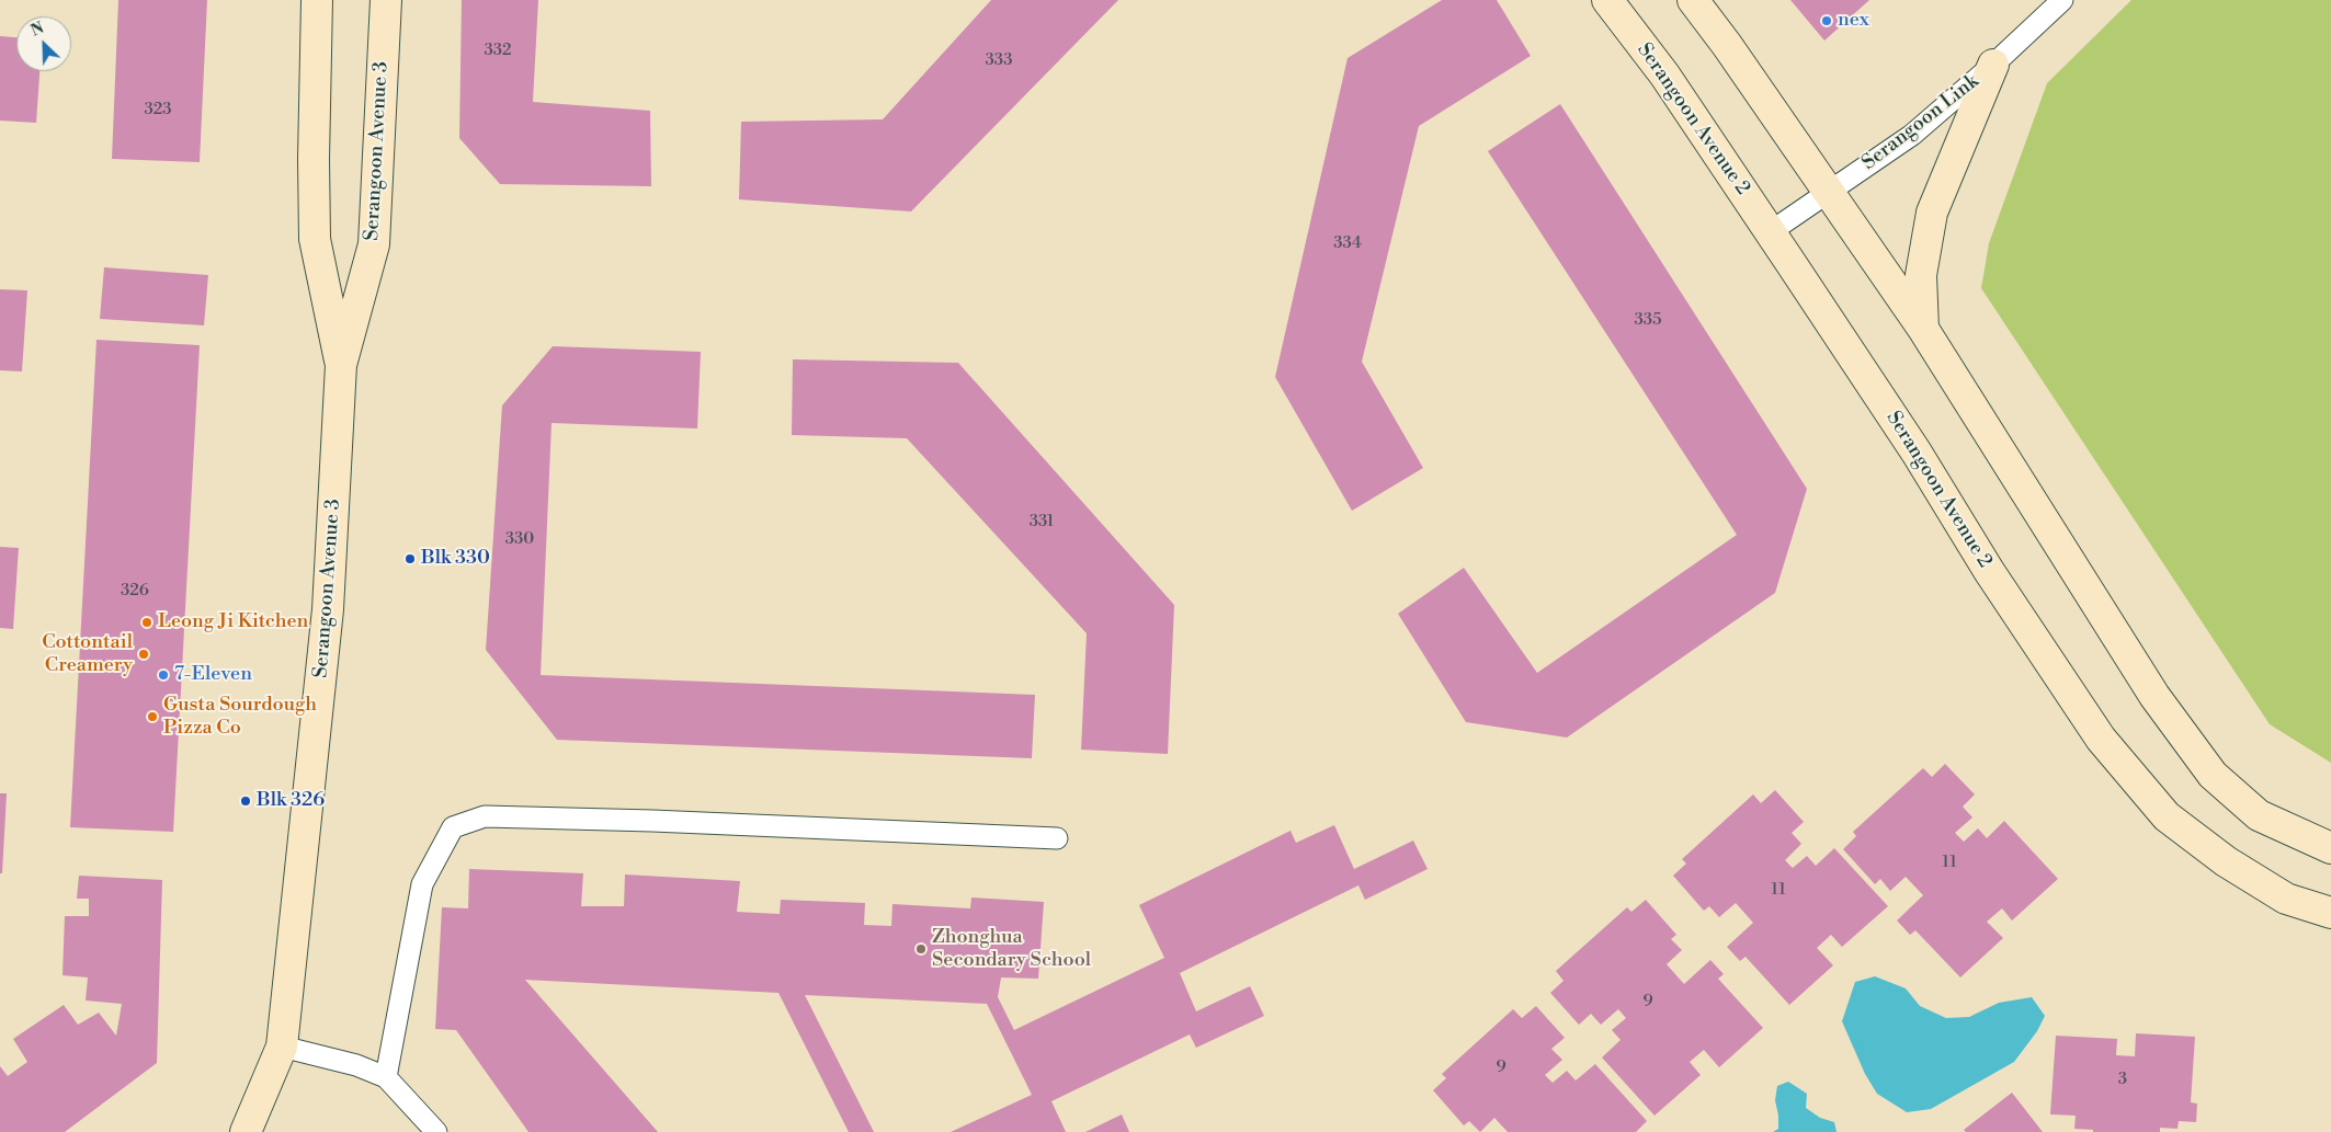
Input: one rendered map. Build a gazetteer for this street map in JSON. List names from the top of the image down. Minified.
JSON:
{"streets":{"main road":["Serangoon Avenue 2","Serangoon Avenue 3"],"lane":["Serangoon Link"]},"crossings":[["Serangoon Avenue 2","Serangoon Link"]],"places":["nex","Blk 330","Leong Ji Kitchen","Cottontail Creamery","7-Eleven","Gusta Sourdough Pizza Co","Blk 326","Zhonghua Secondary School"],"house_numbers":["332","333","323","334","335","331","330","326","11","11","9","9","3"],"north":"top left"}
